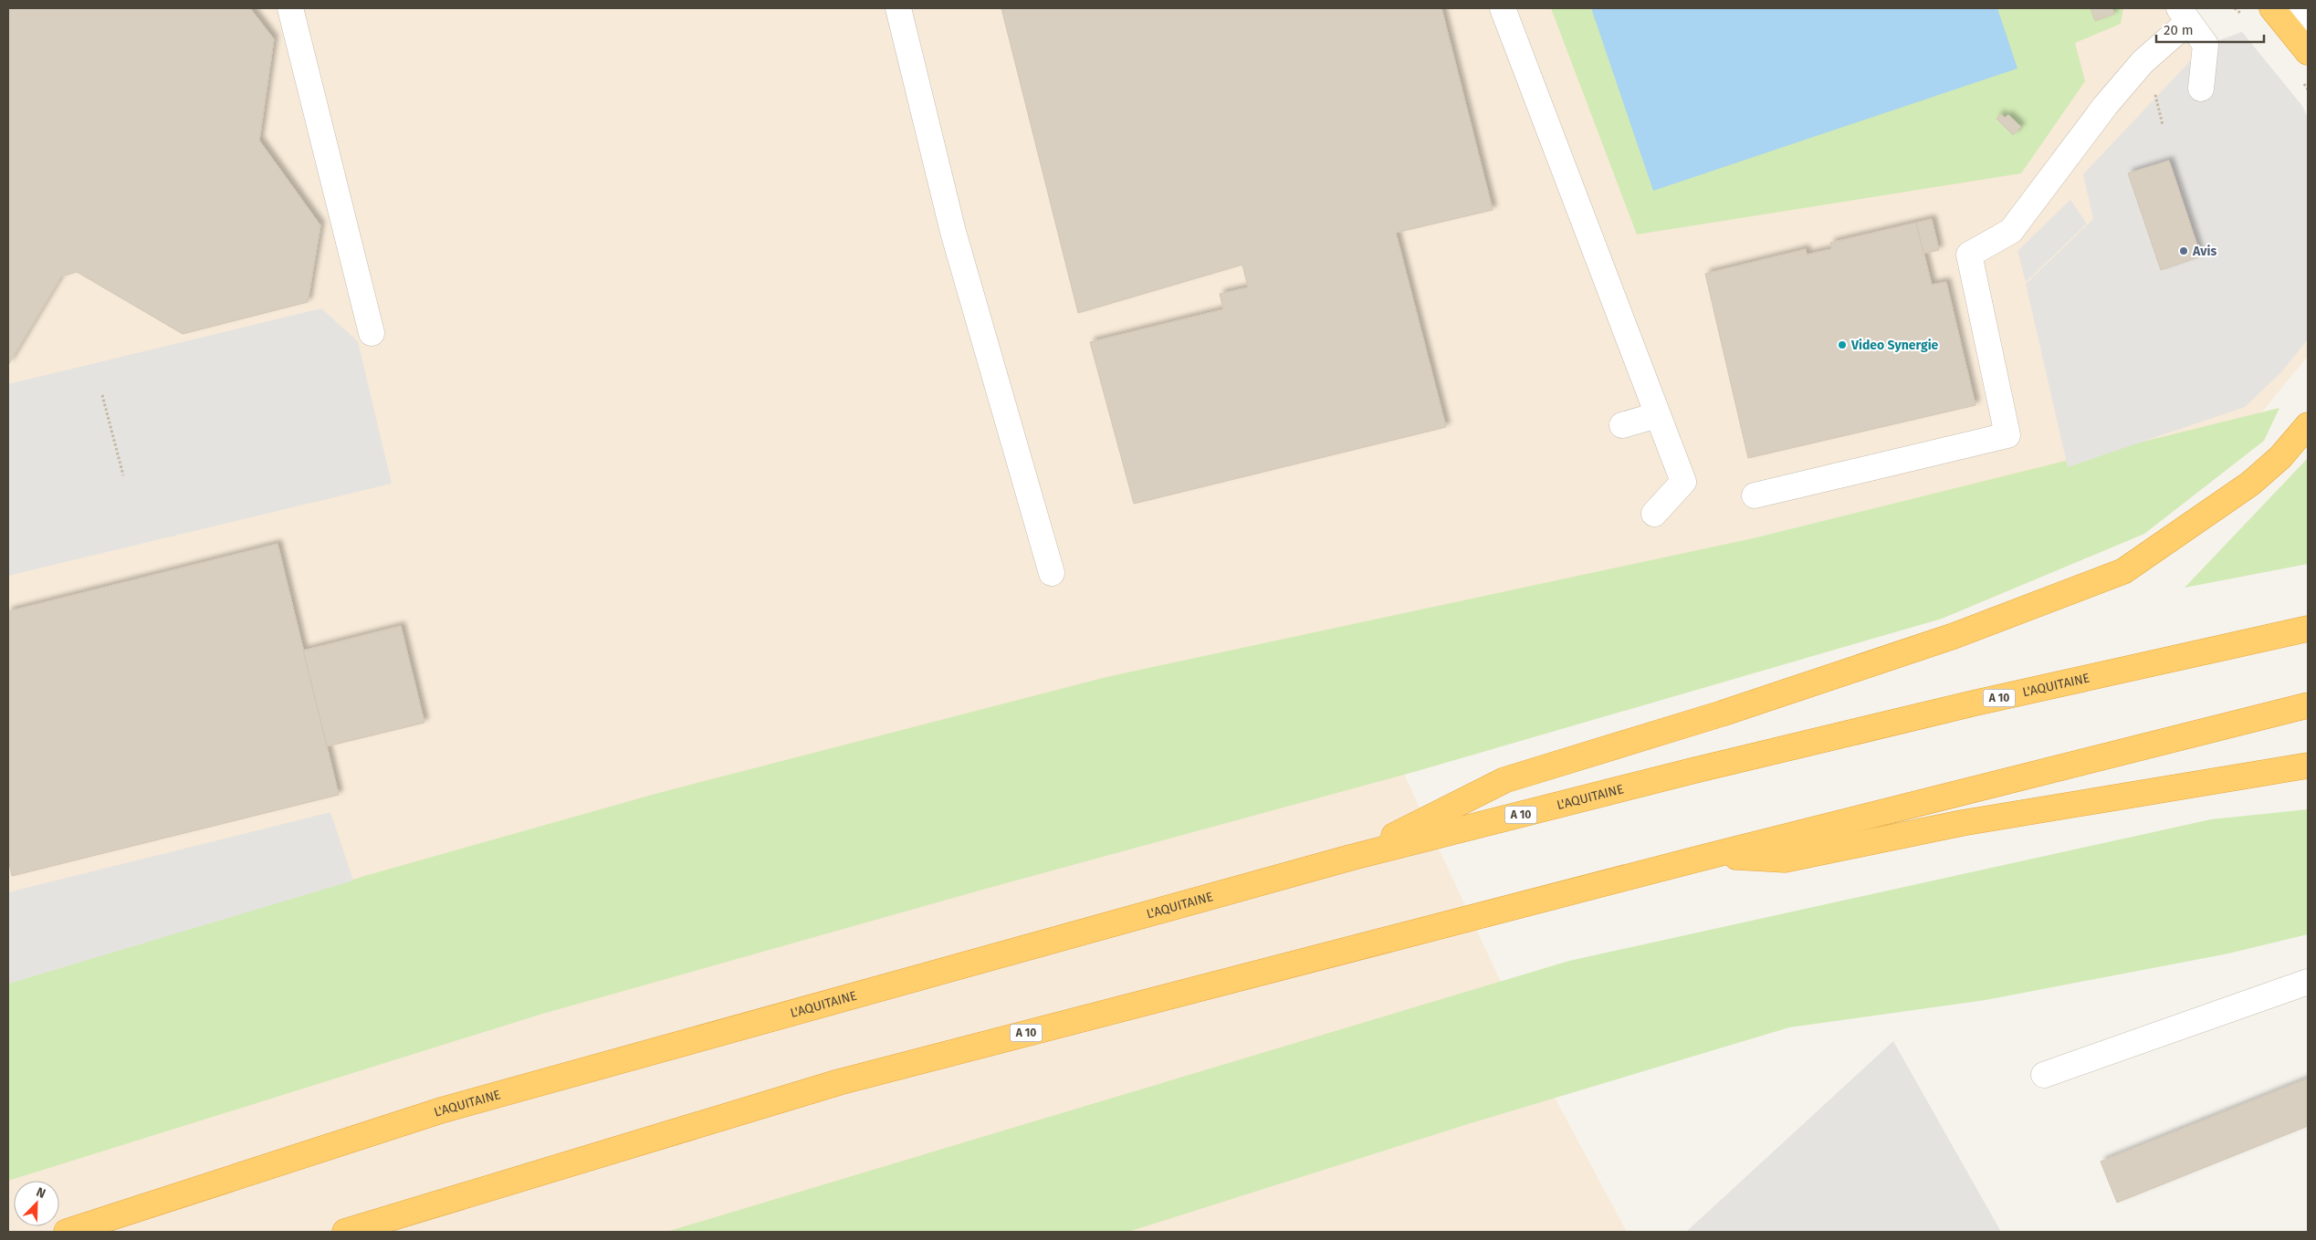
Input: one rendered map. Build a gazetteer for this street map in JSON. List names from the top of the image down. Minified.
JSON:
{"streets":{"highway":["L'AQUITAINE","A 10"]},"places":["Avis","Video Synergie"],"scale_bar":"20 m","north":"top right"}
